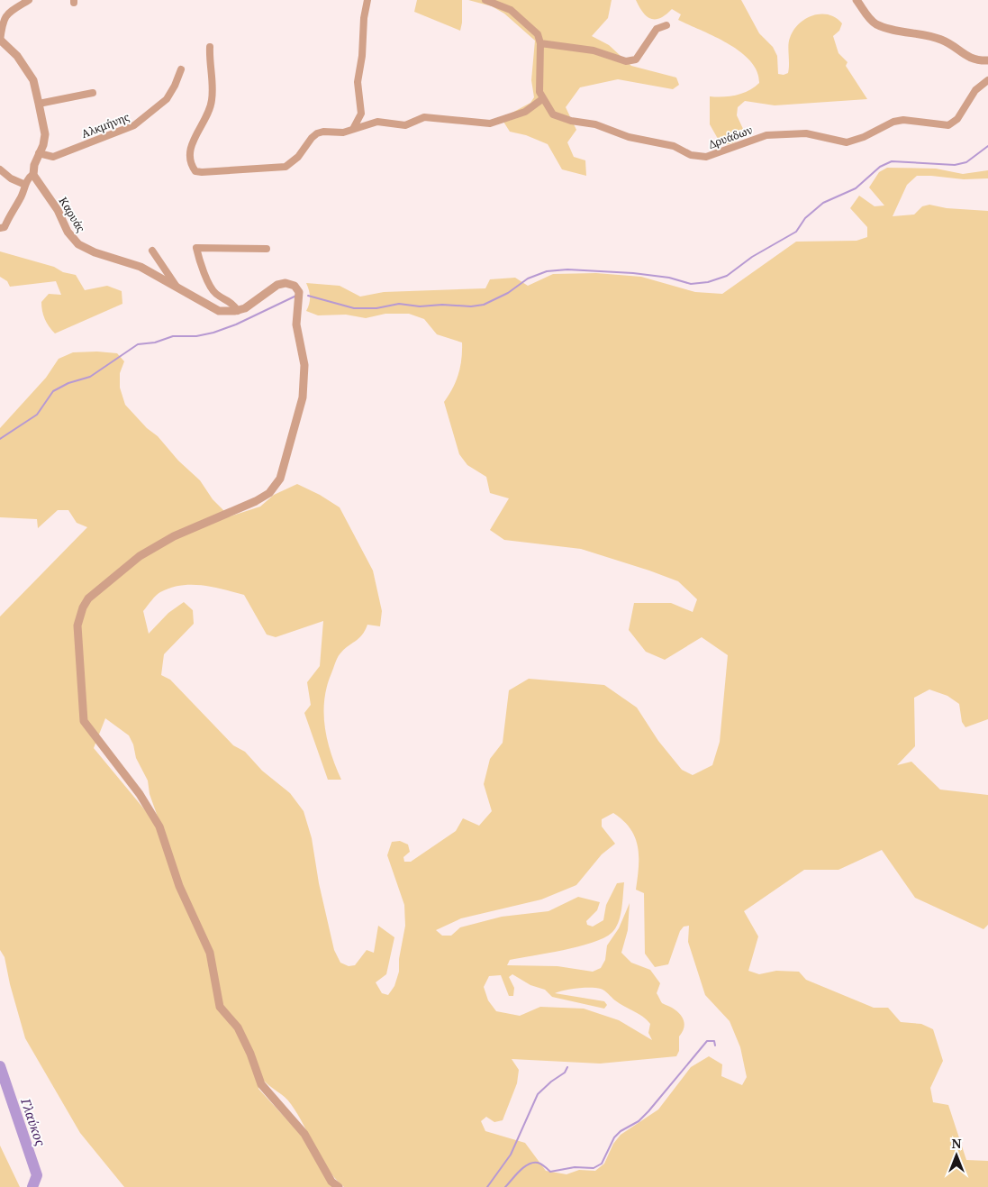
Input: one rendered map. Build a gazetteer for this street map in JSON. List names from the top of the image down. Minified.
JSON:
{"streets":{"street":["Αλκμήνης","Δρυάδων","Καρυάς"]},"water":["Γλαύκος"],"north":"top"}
